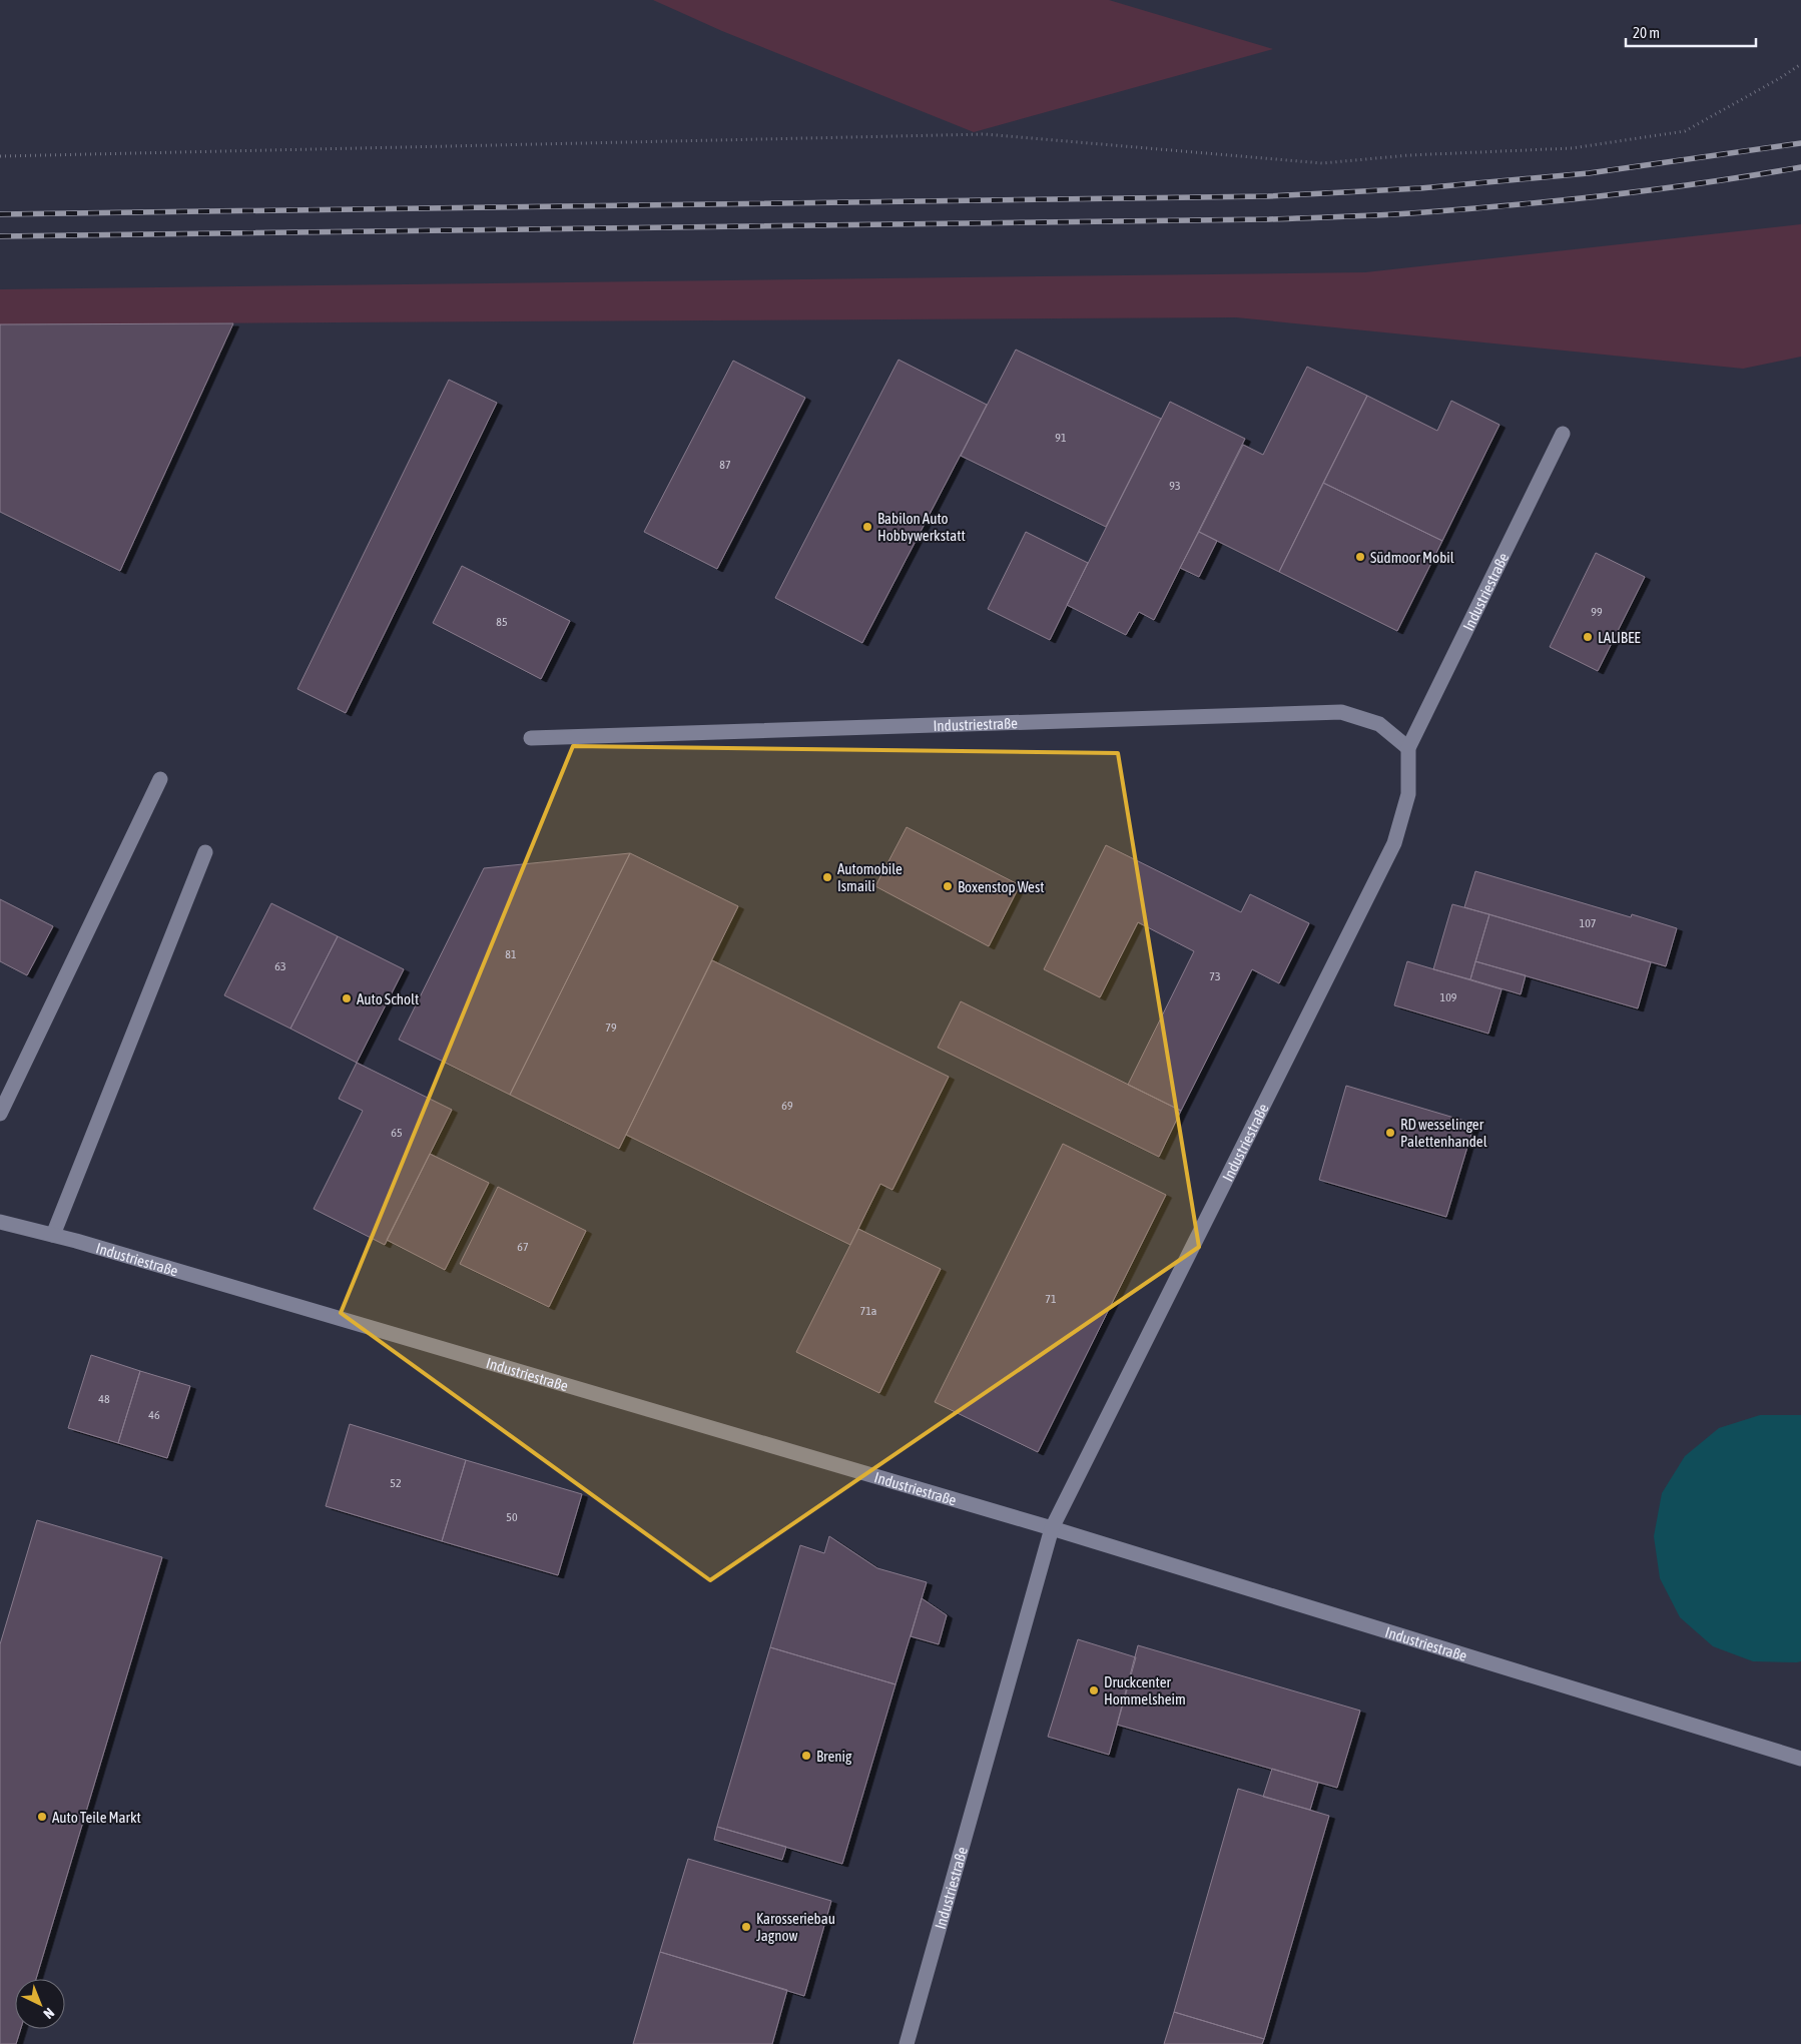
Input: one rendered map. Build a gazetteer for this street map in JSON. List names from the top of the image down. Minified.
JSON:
{"streets":{"street":["Industriestraße"]},"places":["Babilon Auto Hobbywerkstatt","Südmoor Mobil","LALIBEE","Automobile Ismaili","Boxenstop West","Auto Scholt","RD wesselinger Palettenhandel","Druckcenter Hommelsheim","Brenig","Auto Teile Markt","Karosseriebau Jagnow"],"house_numbers":["91","87","93","99","85","107","81","63","73","109","79","69","65","67","71","71a","48","46","52","50"],"scale_bar":"20 m","north":"bottom right"}
